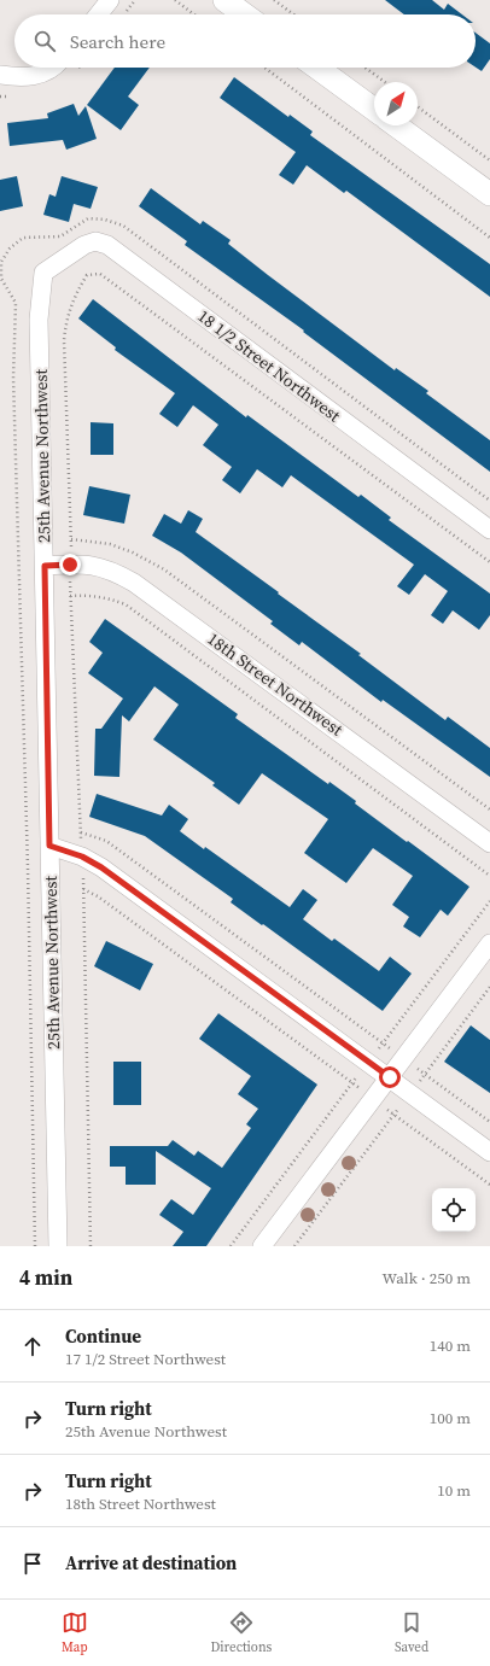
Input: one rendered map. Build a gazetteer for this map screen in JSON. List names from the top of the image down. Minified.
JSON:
{"streets":{"street":["18 1/2 Street Northwest","25th Avenue Northwest","18th Street Northwest"]},"crossings":[["18 1/2 Street Northwest","25th Avenue Northwest"],["25th Avenue Northwest","18th Street Northwest"]],"north":"top right","page":{"search":"Search here","heading":["4 min","Walk · 250 m"],"list":[["Continue","17 1/2 Street Northwest","140 m"],["Turn right","25th Avenue Northwest","100 m"],["Turn right","18th Street Northwest","10 m"],"Arrive at destination"],"nav":["Map","Directions","Saved"]}}
